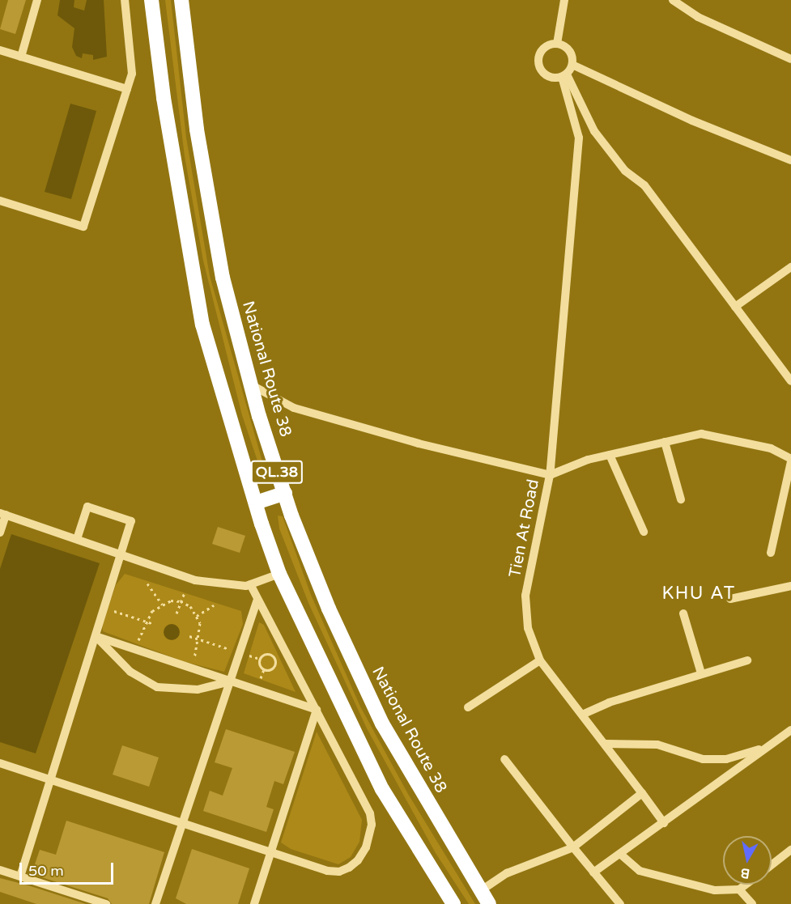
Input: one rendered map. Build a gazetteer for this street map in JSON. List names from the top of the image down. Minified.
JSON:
{"streets":{"highway":["National Route 38","QL.38"],"street":["Tien At Road"]},"districts":["KHU AT"],"scale_bar":"50 m","north":"bottom"}
